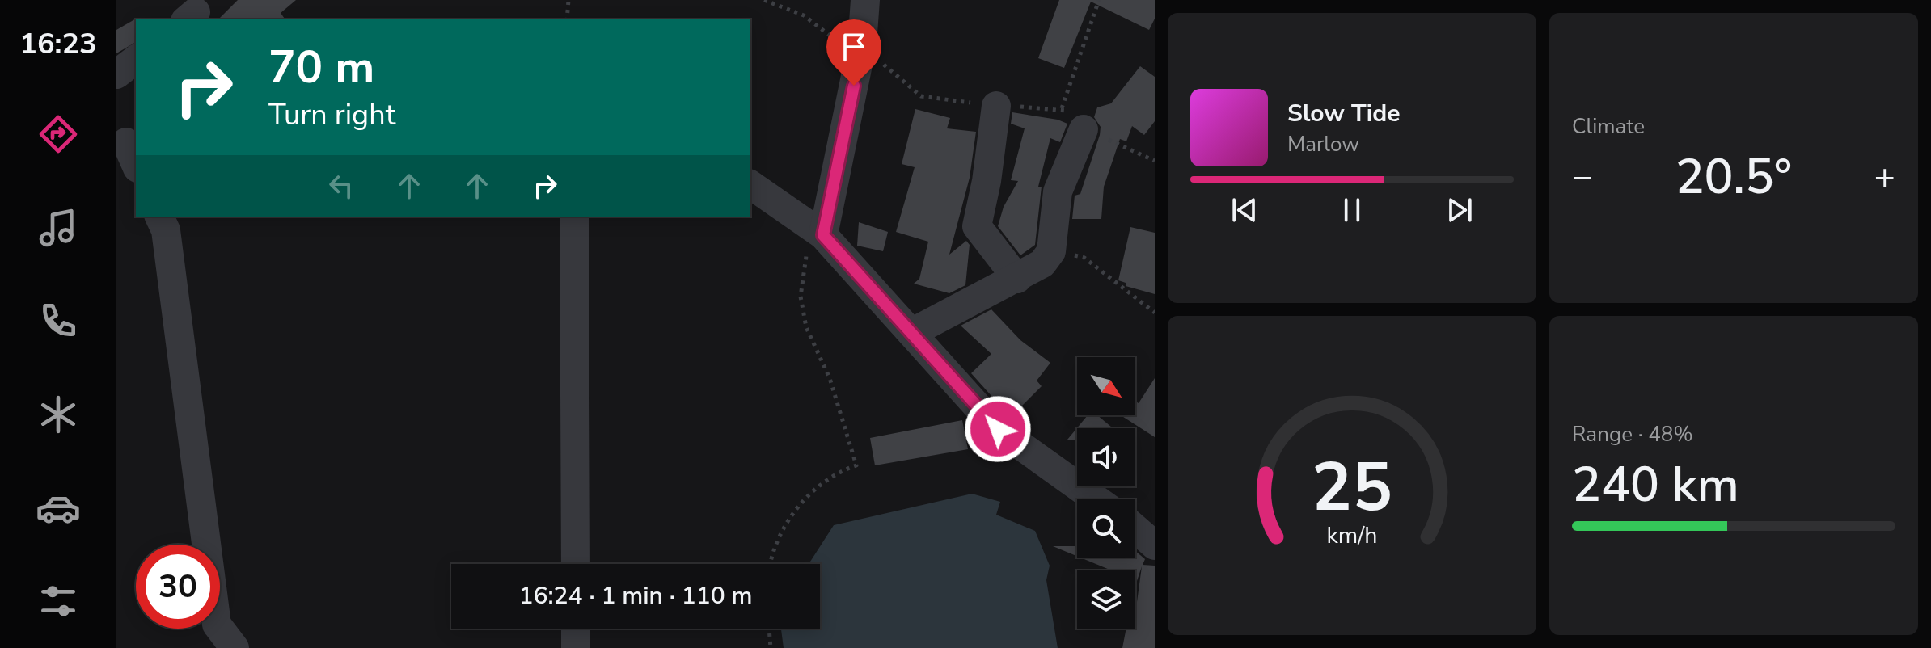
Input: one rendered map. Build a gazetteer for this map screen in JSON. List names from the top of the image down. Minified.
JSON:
{"north":"bottom right","page":{"tabs":"16:23","tile":["Climate",["Range · 48%","240 km"]],"turn":["70 m","Turn right"],"song":["Slow Tide","Marlow"],"heat":["−","20.5°","+"],"limit":"30","trip":"16:24 · 1 min · 110 m","gauge":["25","km/h"]}}
